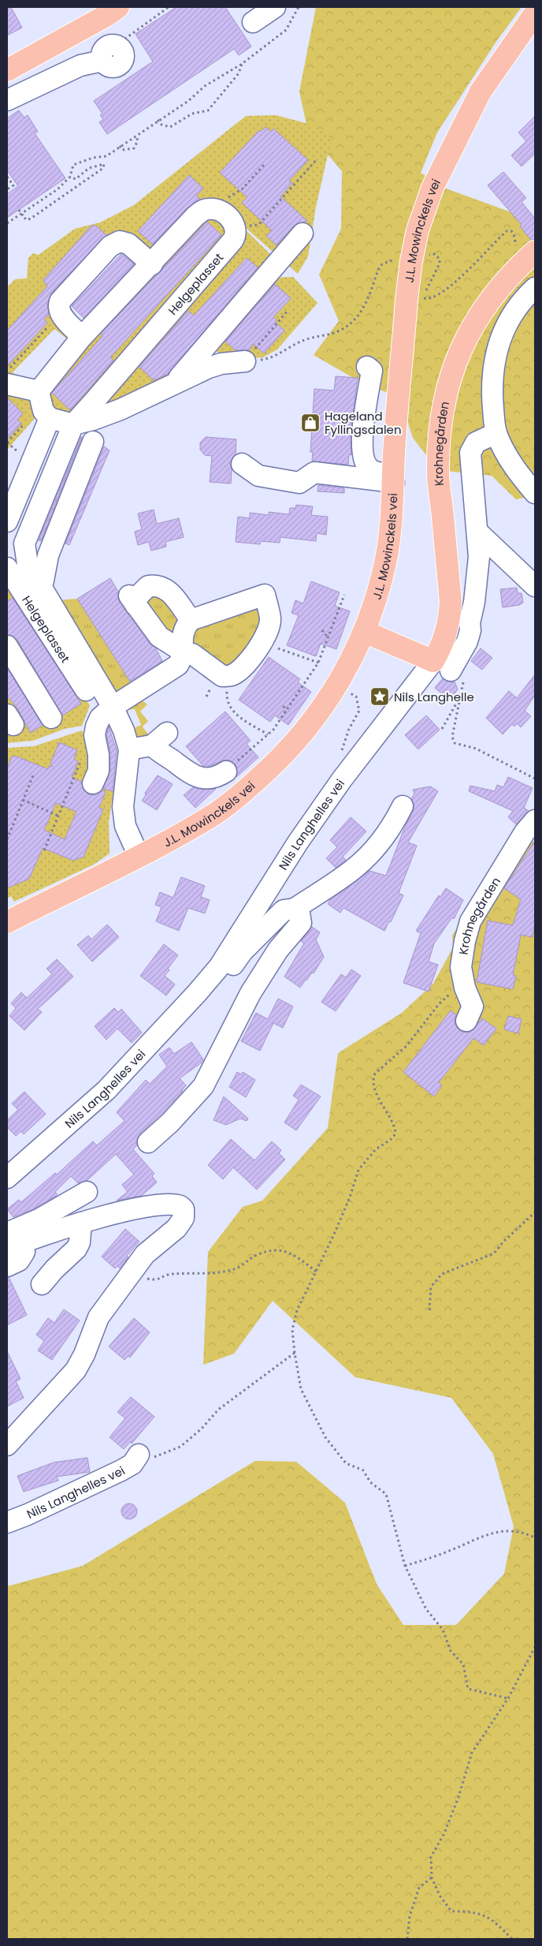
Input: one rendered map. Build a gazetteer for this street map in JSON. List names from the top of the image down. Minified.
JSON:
{"streets":{"main road":["J.L. Mowinckels vei","Krohnegården"],"street":["Helgeplasset","Nils Langhelles vei"]},"crossings":[["J.L. Mowinckels vei","Helgeplasset"],["Krohnegården","Nils Langhelles vei"]],"places":{"shop":["Hageland Fyllingsdalen"],"place":["Nils Langhelle"]}}
